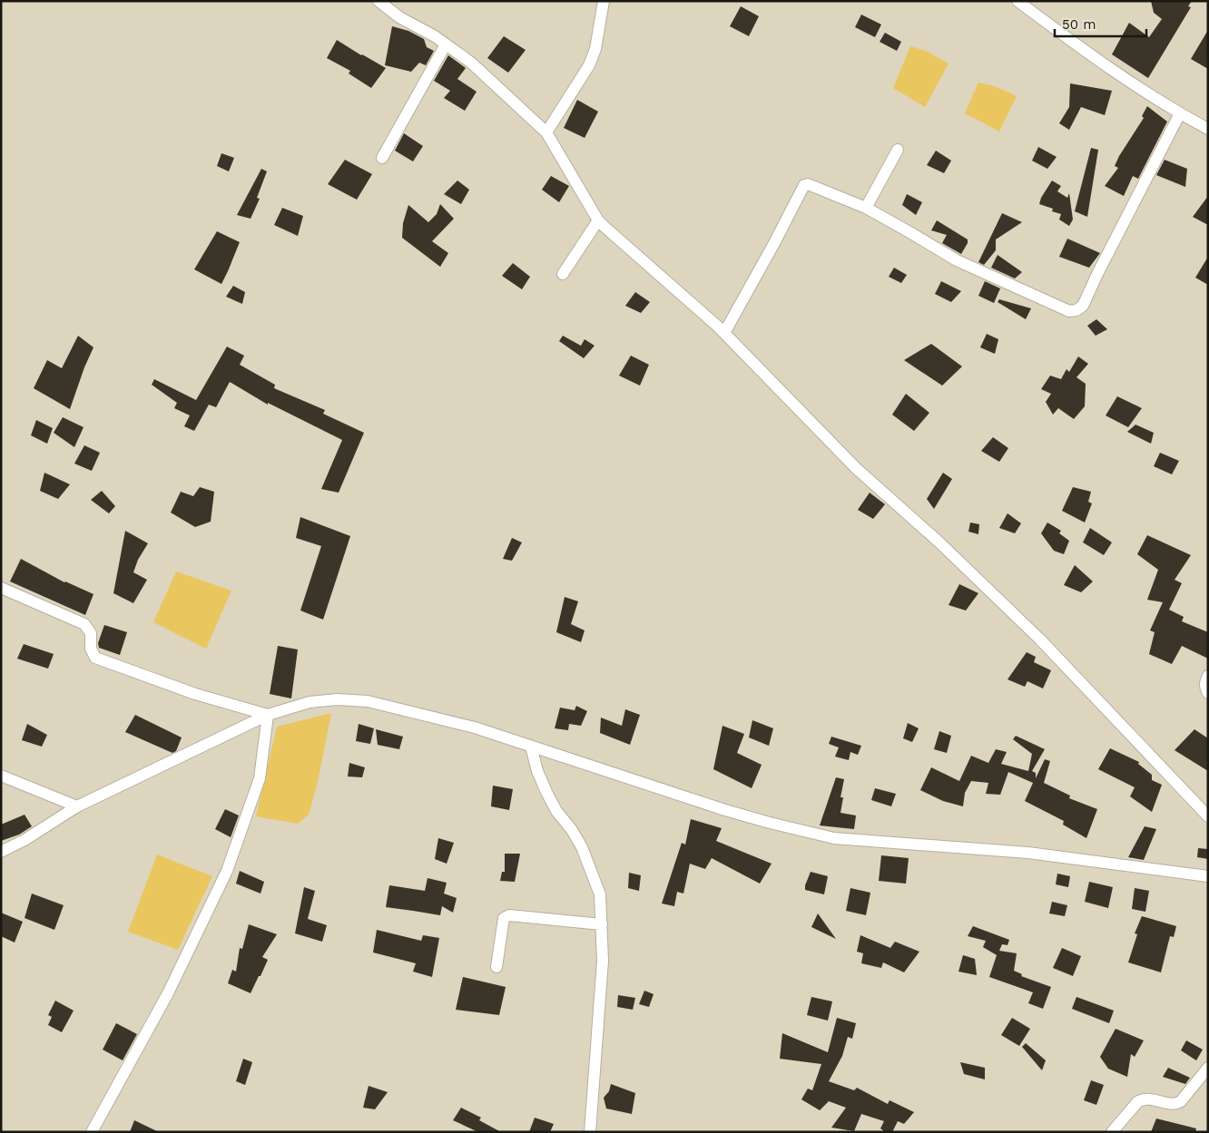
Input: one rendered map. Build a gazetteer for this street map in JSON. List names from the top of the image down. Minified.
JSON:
{"scale_bar":"50 m"}
